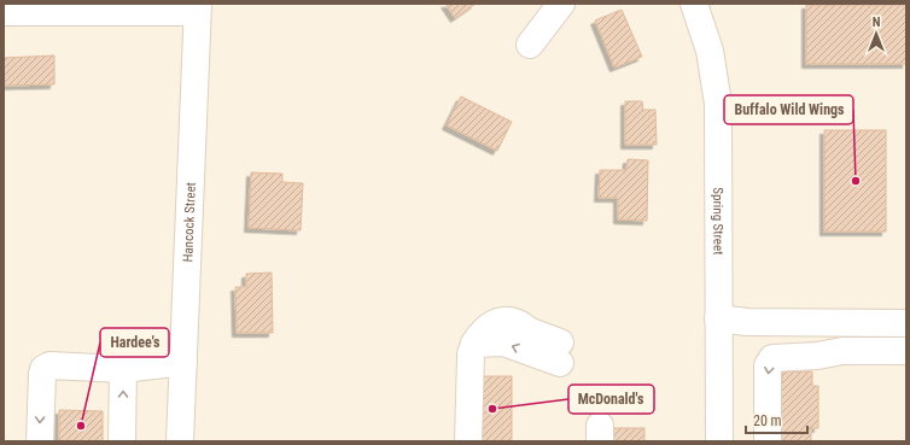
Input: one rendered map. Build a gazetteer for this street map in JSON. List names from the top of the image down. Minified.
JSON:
{"streets":{"street":["Spring Street","Hancock Street"]},"places":["Buffalo Wild Wings","McDonald's","Hardee's"],"scale_bar":"20 m","north":"top"}
